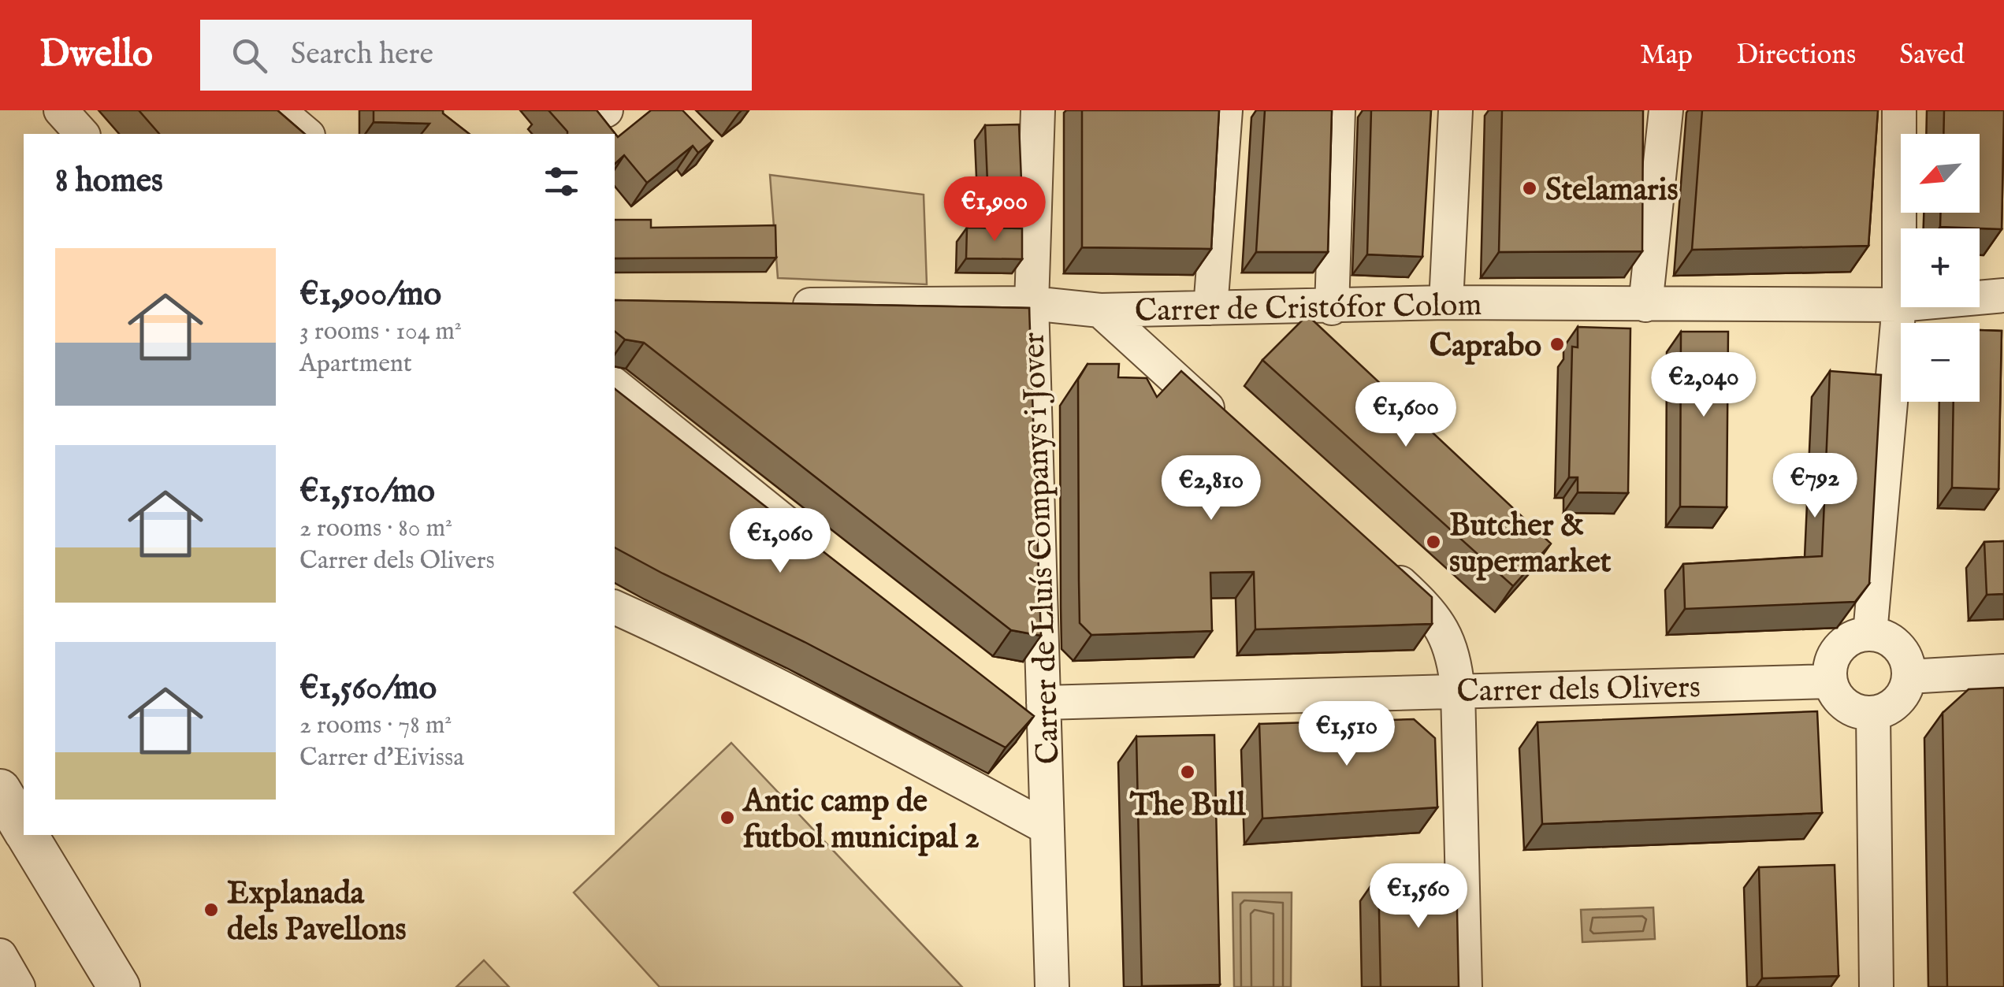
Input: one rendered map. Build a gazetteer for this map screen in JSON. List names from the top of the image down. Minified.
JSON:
{"streets":{"street":["Carrer de Cristófor Colom","Carrer de Lluís Companys i Jover","Carrer dels Olivers"]},"crossings":[["Carrer de Cristófor Colom","Carrer de Lluís Companys i Jover"],["Carrer de Lluís Companys i Jover","Carrer dels Olivers"]],"places":["Stelamaris","Caprabo","Butcher & supermarket","The Bull","Antic camp de futbol municipal 2","Explanada dels Pavellons"],"north":"bottom left","page":{"header":"Dwello","search":"Search here","nav":["Map","Directions","Saved"],"map_buttons":["+","−"],"heading":"8 homes","price":["€1,900","€2,040","€1,600","€792","€2,810","€1,060","€1,510","€1,560"],"list":[{"name":"€1,900/mo","note":"3 rooms · 104 m² · Apartment"},{"name":"€1,510/mo","note":"2 rooms · 80 m² · Carrer dels Olivers"},{"name":"€1,560/mo","note":"2 rooms · 78 m² · Carrer d'Eivissa"}]}}
